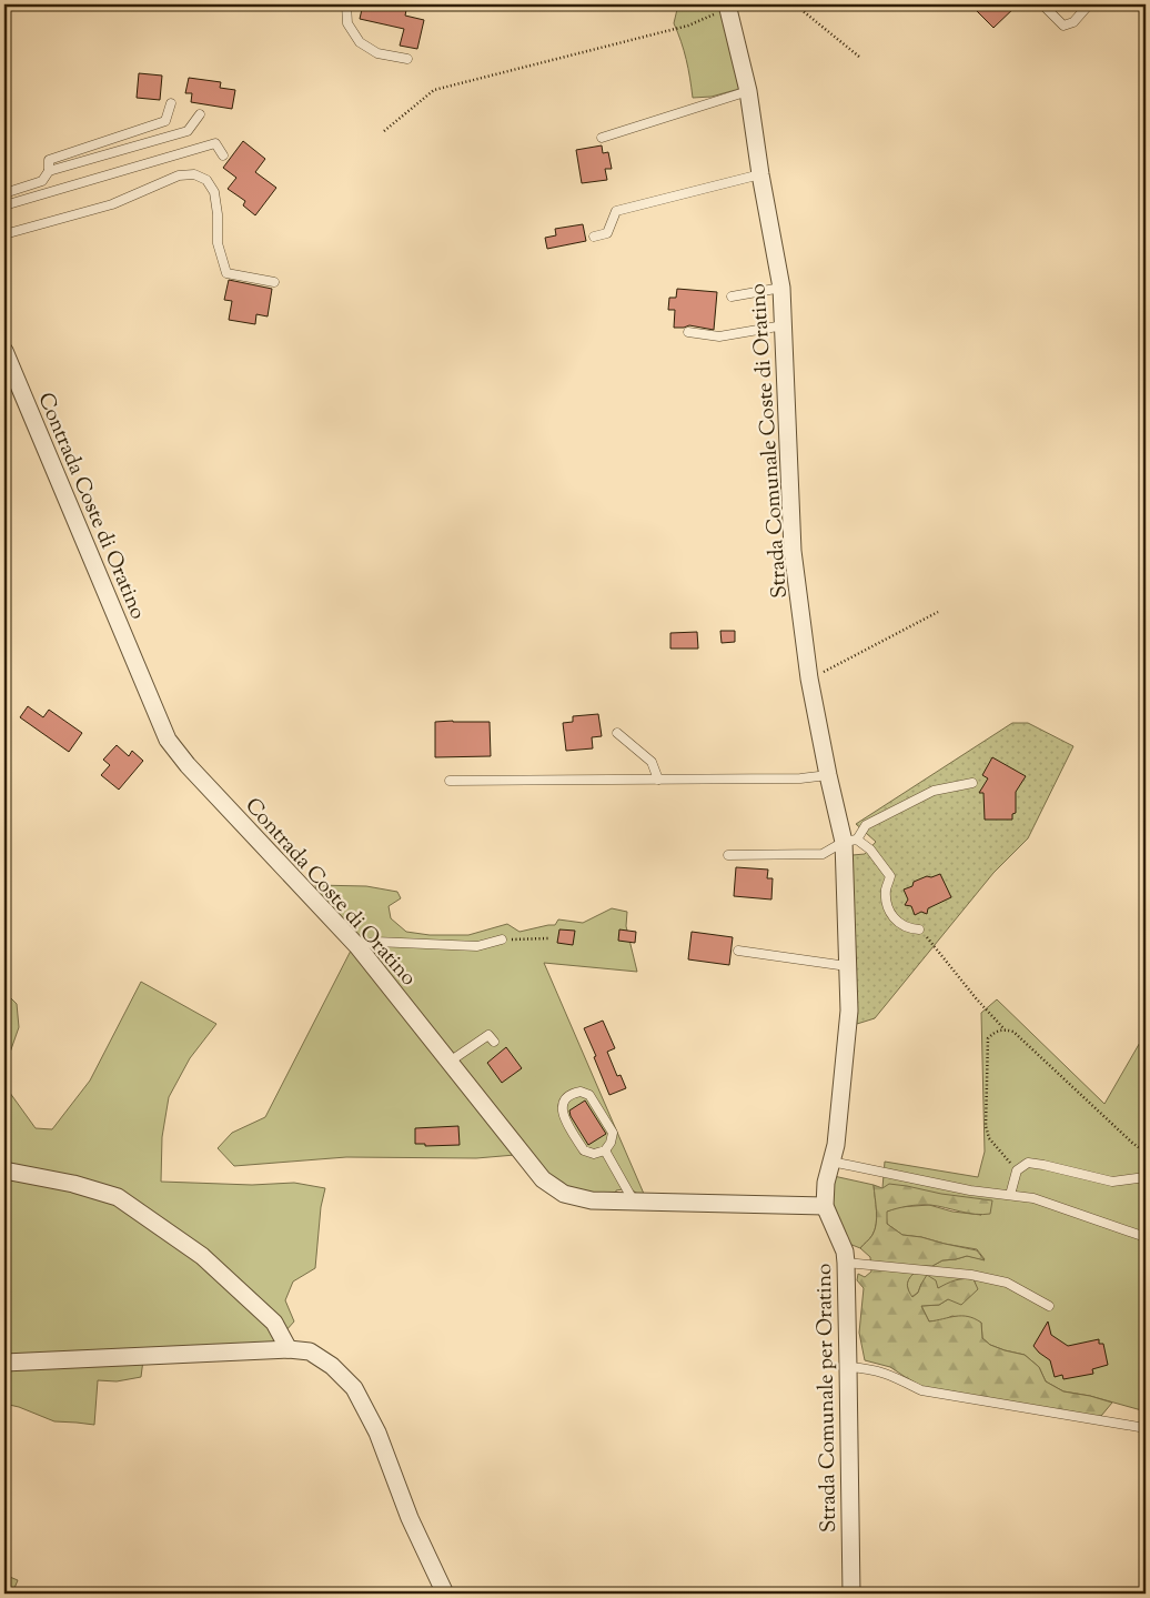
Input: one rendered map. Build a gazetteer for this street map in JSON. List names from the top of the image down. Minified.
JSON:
{"streets":{"street":["Strada Comunale Coste di Oratino","Contrada Coste di Oratino","Strada Comunale per Oratino"]},"crossings":[["Strada Comunale Coste di Oratino","Contrada Coste di Oratino"],["Strada Comunale Coste di Oratino","Strada Comunale per Oratino"],["Contrada Coste di Oratino","Strada Comunale per Oratino"]]}
